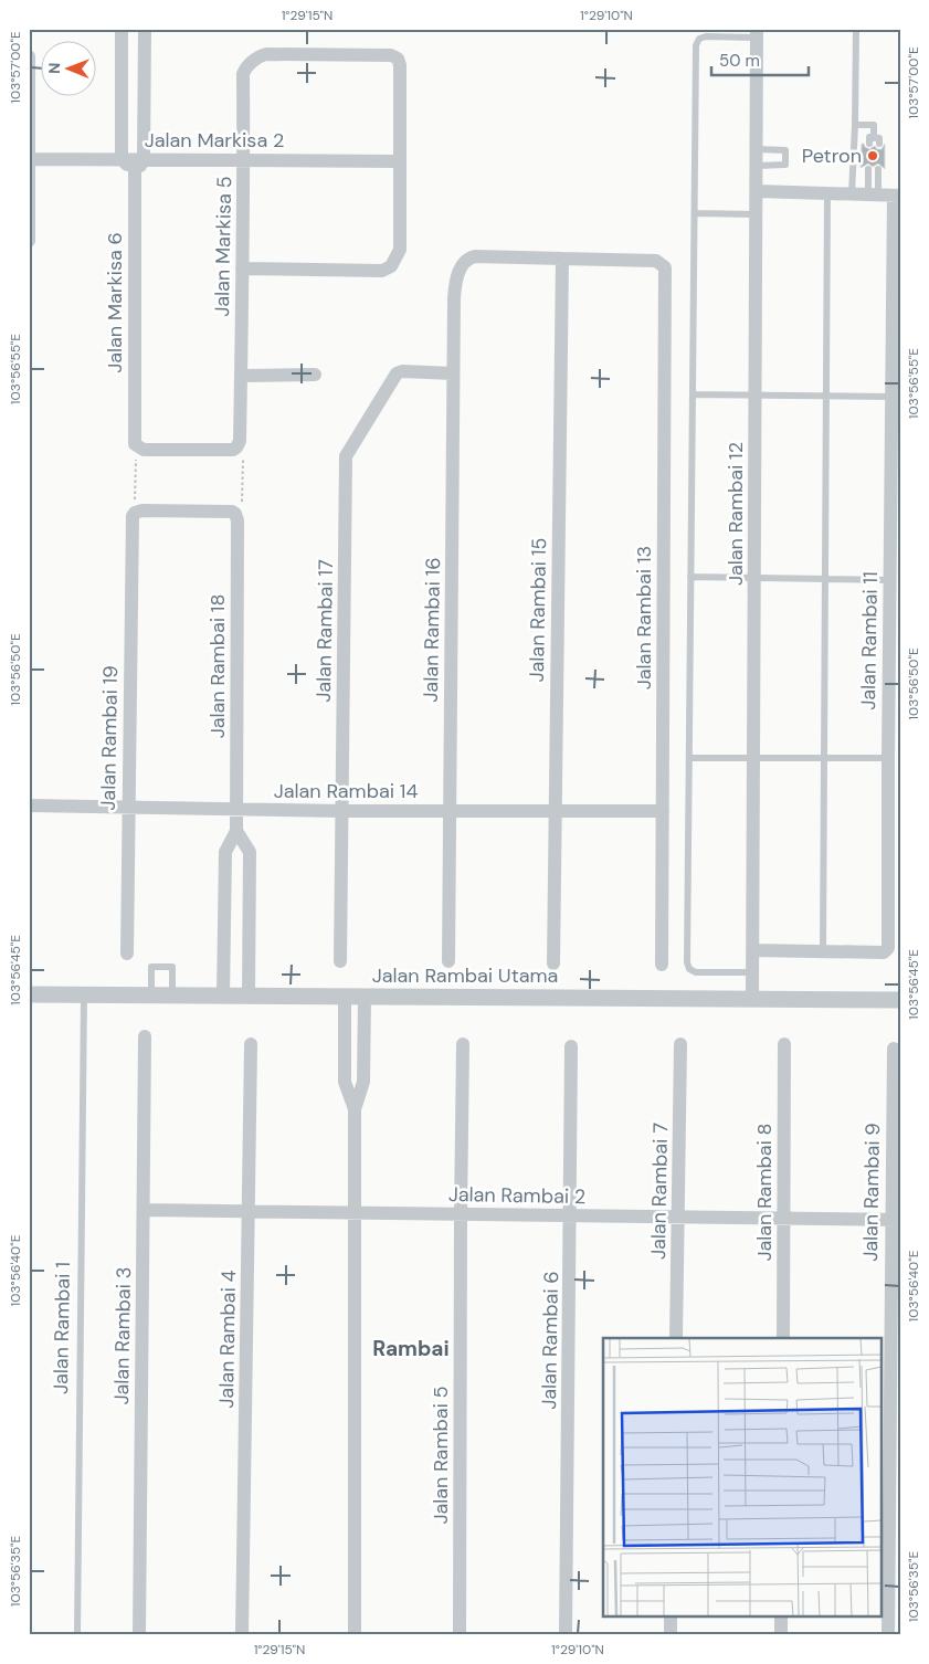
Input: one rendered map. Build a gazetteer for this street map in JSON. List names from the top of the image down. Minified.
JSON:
{"streets":{"street":["Jalan Markisa 2","Jalan Markisa 5","Jalan Markisa 6","Jalan Rambai 12","Jalan Rambai 15","Jalan Rambai 13","Jalan Rambai 16","Jalan Rambai 17","Jalan Rambai 11","Jalan Rambai 18","Jalan Rambai 19","Jalan Rambai 14","Jalan Rambai Utama","Jalan Rambai 7","Jalan Rambai 8","Jalan Rambai 9","Jalan Rambai 2","Jalan Rambai 3","Jalan Rambai 4","Jalan Rambai 6","Jalan Rambai 5"],"lane":["Jalan Rambai 1"]},"crossings":[["Jalan Markisa 2","Jalan Markisa 5"],["Jalan Markisa 5","Jalan Markisa 6"],["Jalan Rambai 12","Jalan Rambai 11"],["Jalan Rambai 12","Jalan Rambai Utama"],["Jalan Rambai 15","Jalan Rambai 13"],["Jalan Rambai 15","Jalan Rambai 16"],["Jalan Rambai 15","Jalan Rambai 14"],["Jalan Rambai 13","Jalan Rambai 16"],["Jalan Rambai 13","Jalan Rambai 14"],["Jalan Rambai 16","Jalan Rambai 17"],["Jalan Rambai 16","Jalan Rambai 14"],["Jalan Rambai 17","Jalan Rambai 14"],["Jalan Rambai 18","Jalan Rambai 19"],["Jalan Rambai 18","Jalan Rambai 14"],["Jalan Rambai 19","Jalan Rambai 14"],["Jalan Rambai Utama","Jalan Rambai 1"],["Jalan Rambai 7","Jalan Rambai 2"],["Jalan Rambai 8","Jalan Rambai 2"],["Jalan Rambai 9","Jalan Rambai 2"],["Jalan Rambai 2","Jalan Rambai 3"],["Jalan Rambai 2","Jalan Rambai 4"],["Jalan Rambai 2","Jalan Rambai 6"],["Jalan Rambai 2","Jalan Rambai 5"]],"districts":["Rambai"],"places":["Petron"],"scale_bar":"50 m","north":"left","coordinates":["1°29'15\"N","1°29'10\"N","103°57'00\"E","103°56'55\"E","103°56'50\"E","103°56'45\"E","103°56'40\"E","103°56'35\"E"]}
